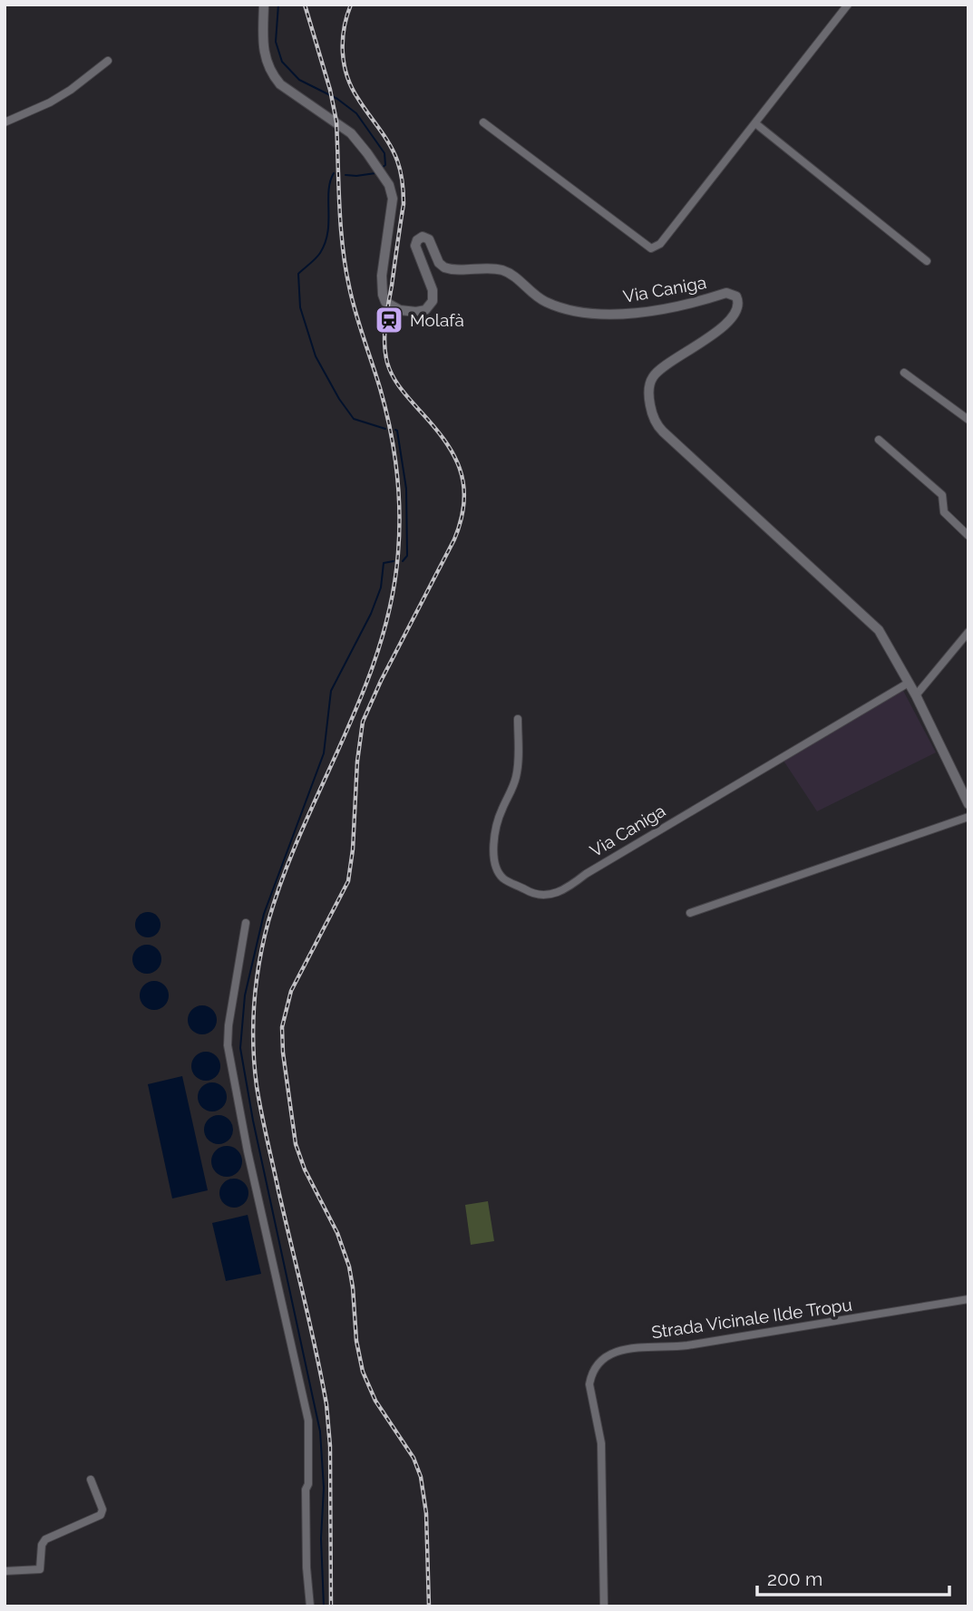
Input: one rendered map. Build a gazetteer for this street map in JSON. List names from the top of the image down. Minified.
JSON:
{"streets":{"street":["Via Caniga","Strada Vicinale Ilde Tropu"]},"places":{"station":["Molafà"]},"scale_bar":"200 m"}
